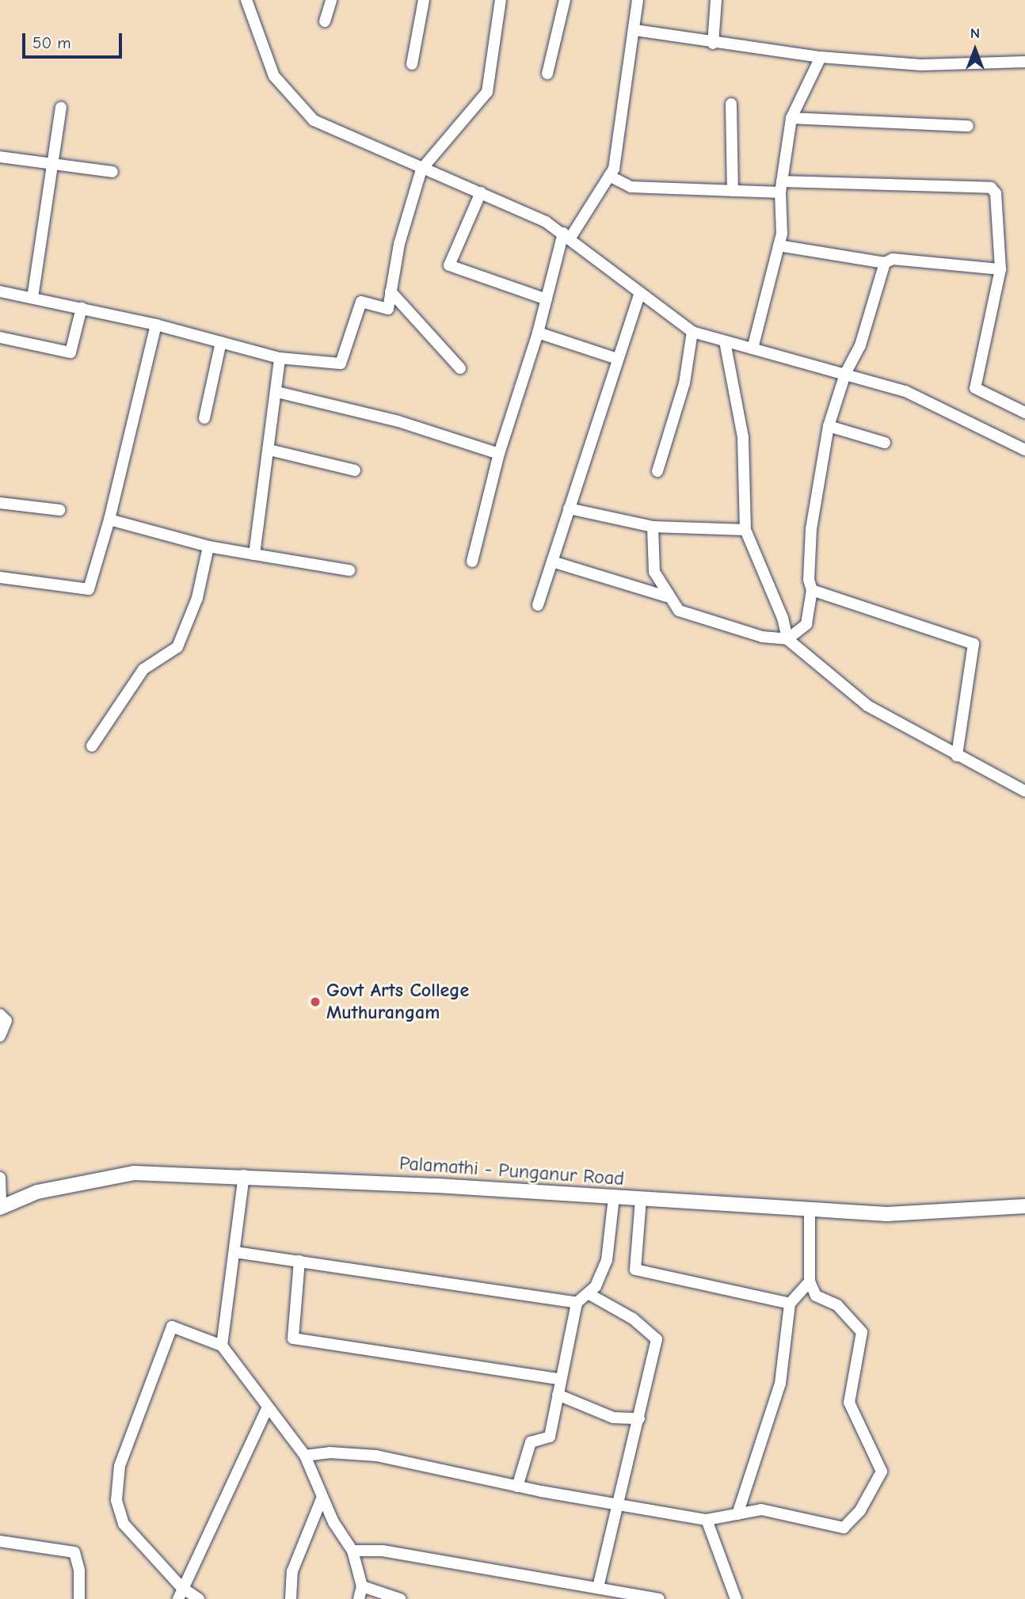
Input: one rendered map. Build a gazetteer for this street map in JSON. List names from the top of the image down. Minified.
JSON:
{"streets":{"street":["Palamathi - Punganur Road"]},"places":["Govt Arts College Muthurangam"],"scale_bar":"50 m","north":"top"}
